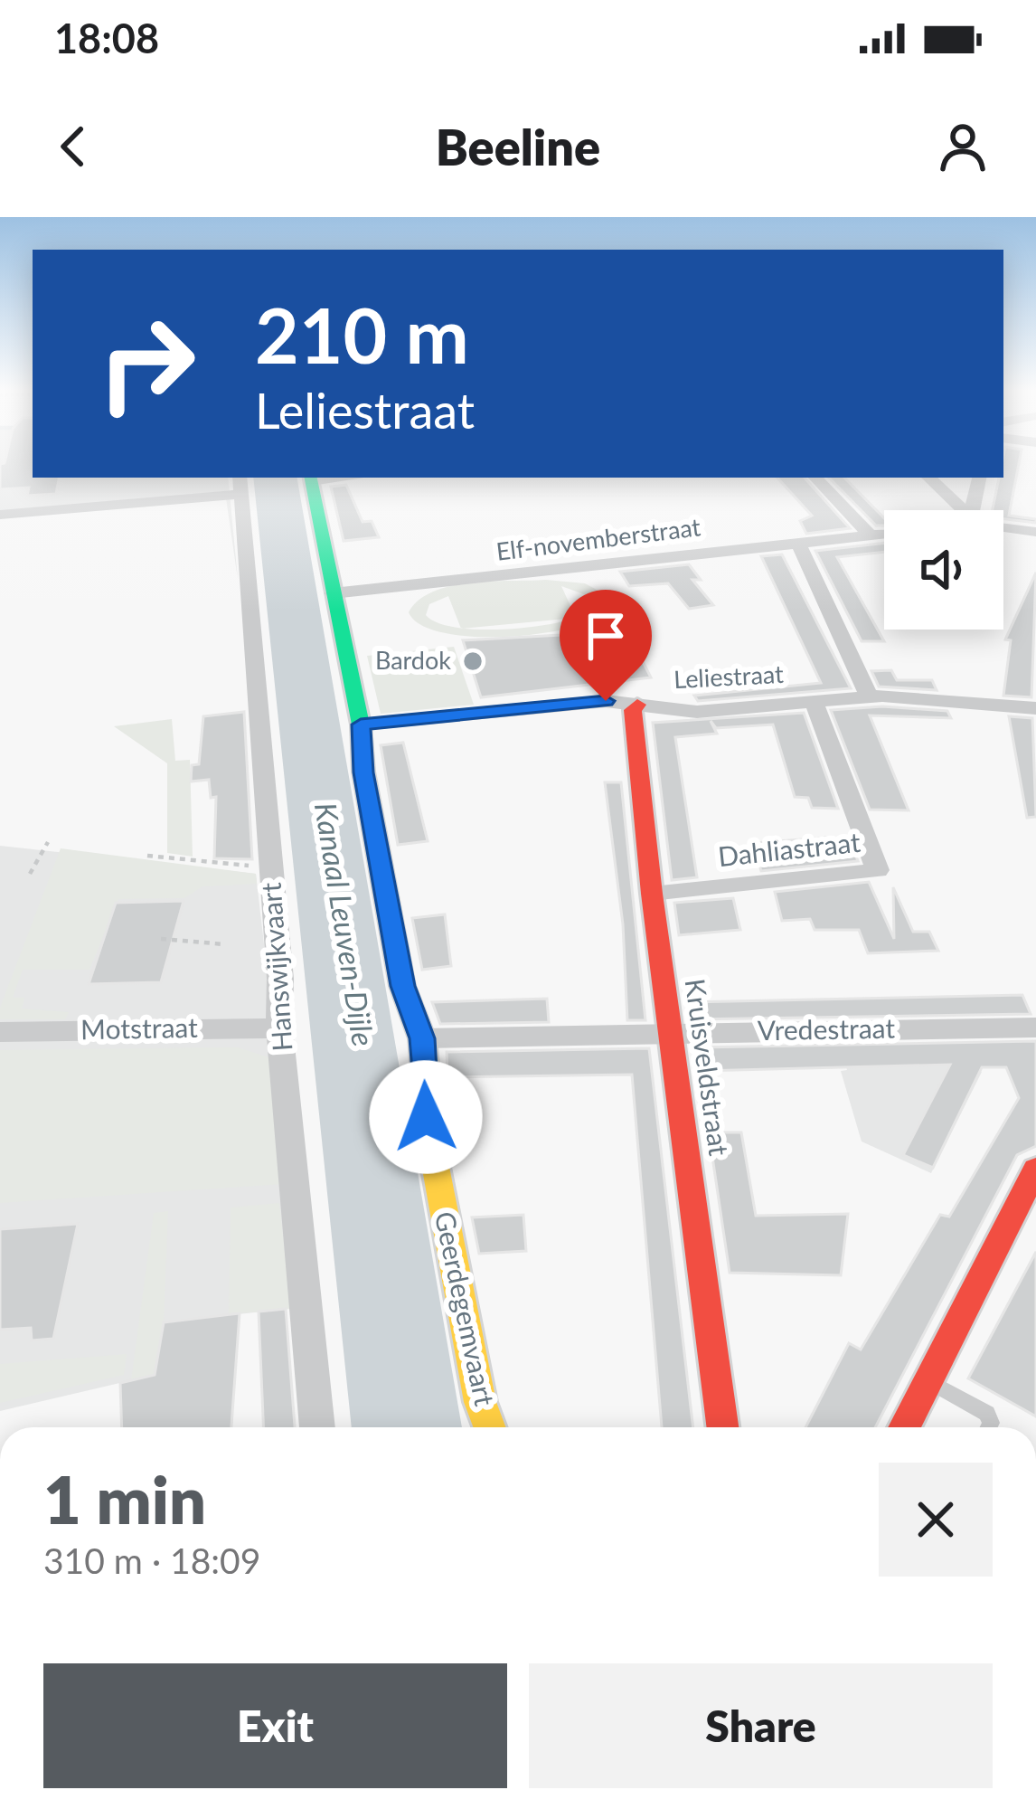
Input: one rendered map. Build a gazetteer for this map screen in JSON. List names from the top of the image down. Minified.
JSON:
{"streets":{"street":["Elf-novemberstraat","Leliestraat","Dahliastraat","Hanswijkvaart","Motstraat","Vredestraat","Kruisveldstraat","Geerdegemvaart"]},"crossings":[["Elf-novemberstraat","Geerdegemvaart"],["Leliestraat","Dahliastraat"],["Leliestraat","Kruisveldstraat"],["Leliestraat","Geerdegemvaart"],["Dahliastraat","Kruisveldstraat"],["Hanswijkvaart","Motstraat"],["Vredestraat","Kruisveldstraat"],["Vredestraat","Geerdegemvaart"]],"water":["Kanaal Leuven-Dijle"],"places":["Bardok"],"page":{"status":"18:08","header":"Beeline","turn":["210 m","Leliestraat"],"heading":["1 min","310 m · 18:09"],"buttons":["Exit","Share"]}}
